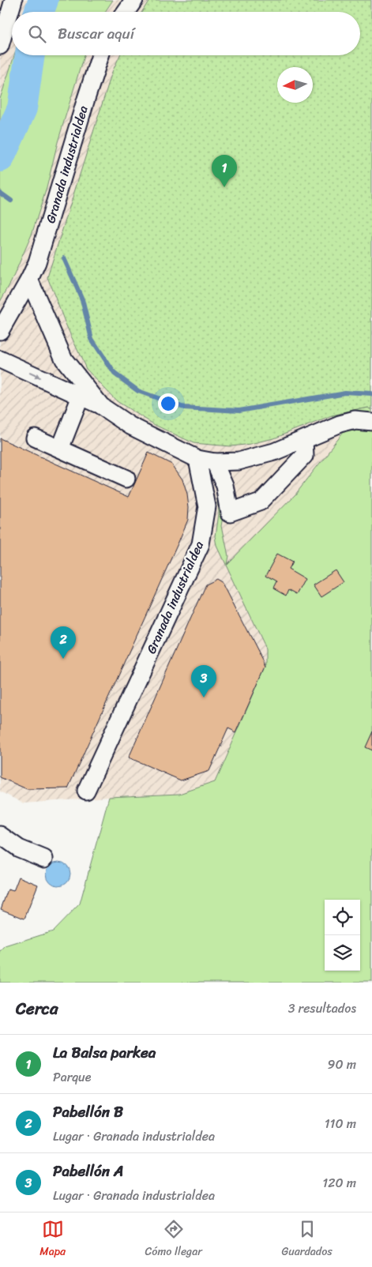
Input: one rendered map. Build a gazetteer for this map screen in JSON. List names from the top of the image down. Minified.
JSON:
{"streets":{"street":["Granada industrialdea"]},"north":"left","page":{"search":"Buscar aquí","pins":["1","2","3"],"heading":["Cerca","3 resultados"],"list":[{"mark":"1","name":"La Balsa parkea","note":"Parque","value":"90 m"},{"mark":"2","name":"Pabellón B","note":"Lugar · Granada industrialdea","value":"110 m"},{"mark":"3","name":"Pabellón A","note":"Lugar · Granada industrialdea","value":"120 m"}],"nav":["Mapa","Cómo llegar","Guardados"]}}
